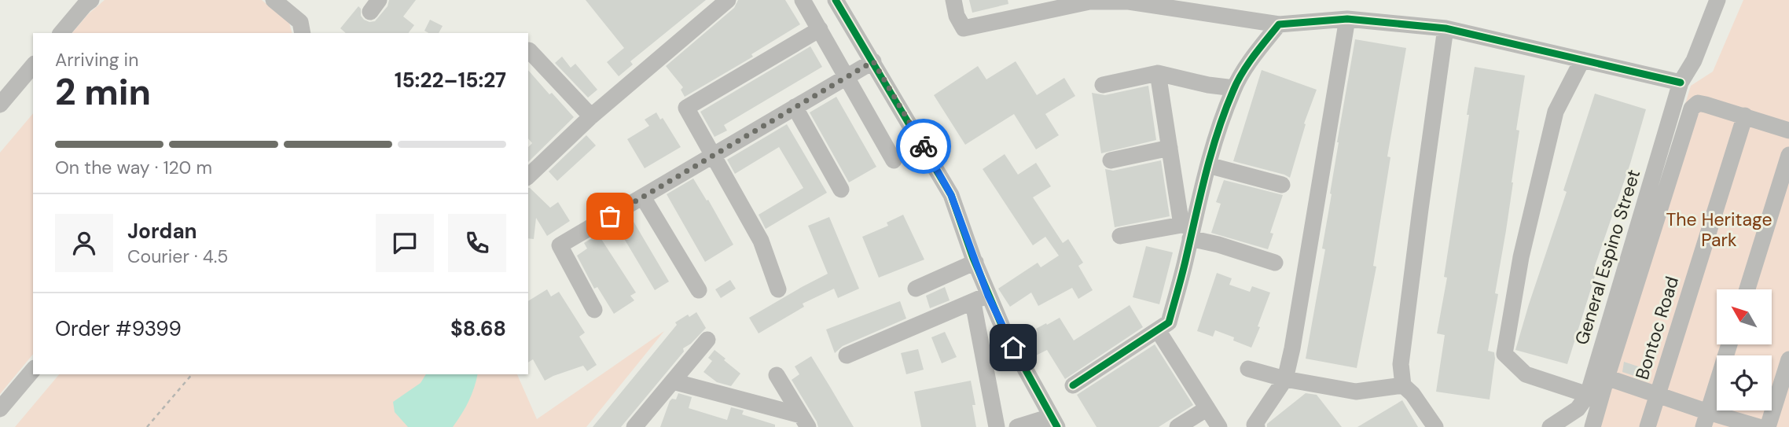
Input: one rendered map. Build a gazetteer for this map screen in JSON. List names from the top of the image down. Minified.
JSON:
{"streets":{"street":["General Espino Street","Bontoc Road"]},"parks":["The Heritage Park"],"north":"top left","page":{"heading":["2 min","Arriving in","15:22–15:27"],"panel":["Jordan","Courier · 4.5","Order #9399","$8.68"],"bar":"On the way · 120 m"}}
